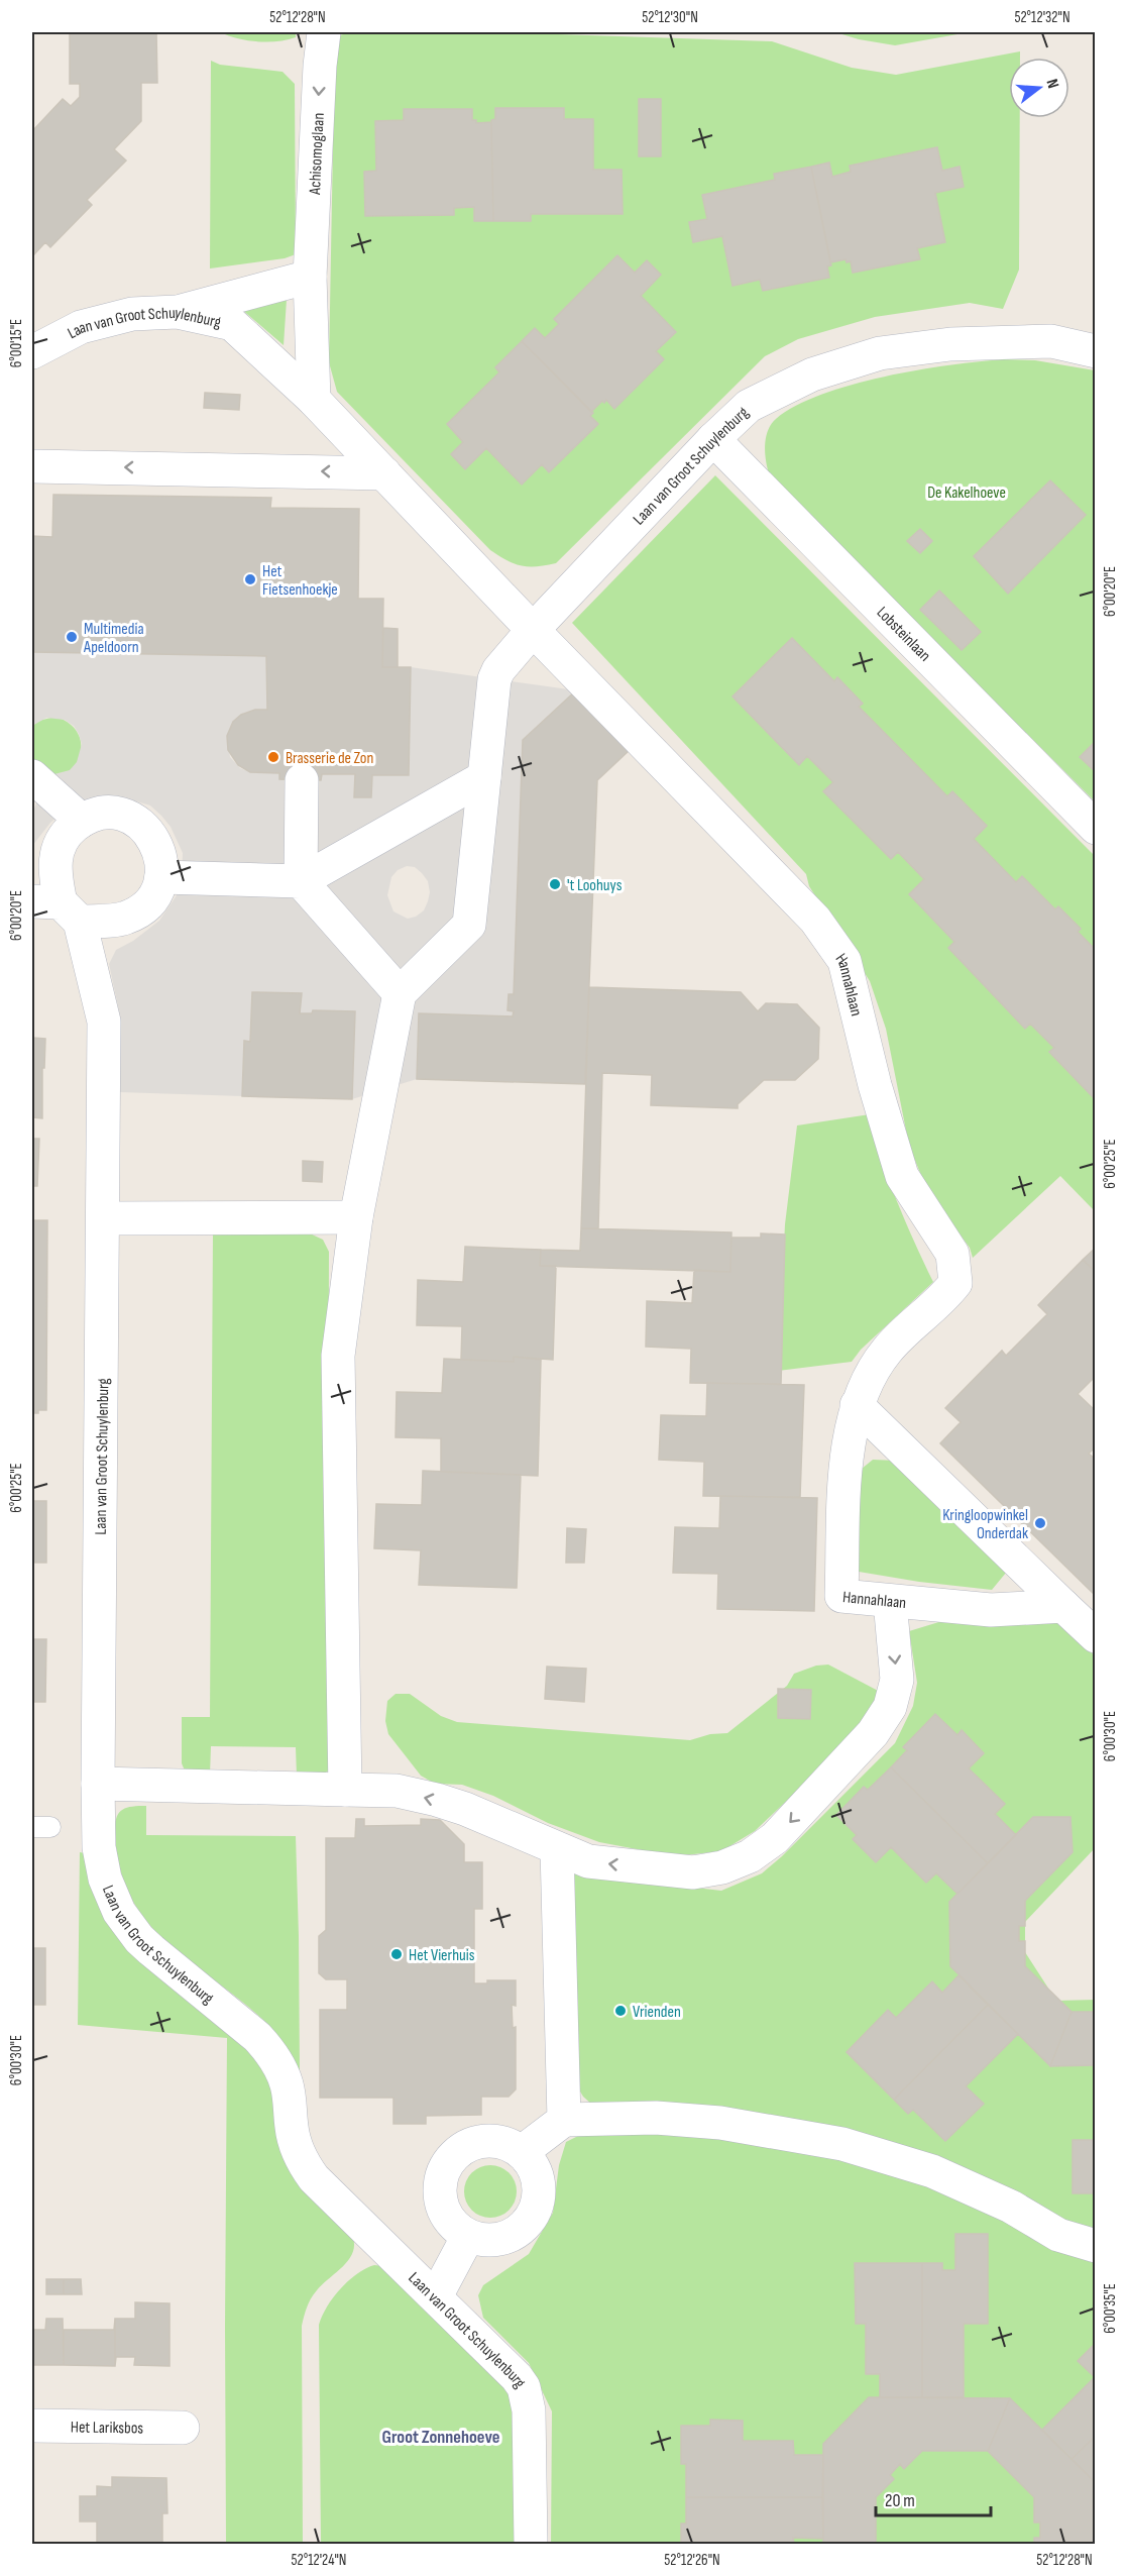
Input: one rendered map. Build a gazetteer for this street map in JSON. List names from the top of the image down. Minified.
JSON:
{"streets":{"street":["Achisomoglaan","Laan van Groot Schuylenburg","Lobsteinlaan","Hannahlaan","Het Lariksbos"]},"crossings":[["Achisomoglaan","Laan van Groot Schuylenburg"],["Laan van Groot Schuylenburg","Lobsteinlaan"],["Laan van Groot Schuylenburg","Hannahlaan"]],"one_way":["Achisomoglaan"],"districts":["Groot Zonnehoeve"],"parks":["De Kakelhoeve"],"places":["Het Fietsenhoekje","Multimedia Apeldoorn","Brasserie de Zon","'t Loohuys","Kringloopwinkel Onderdak","Het Vierhuis","Vrienden"],"scale_bar":"20 m","north":"right","coordinates":["52°12'28\"N","52°12'30\"N","52°12'32\"N","6°00'15\"E","6°00'20\"E","6°00'25\"E","6°00'30\"E","6°00'35\"E","52°12'24\"N","52°12'26\"N"]}
